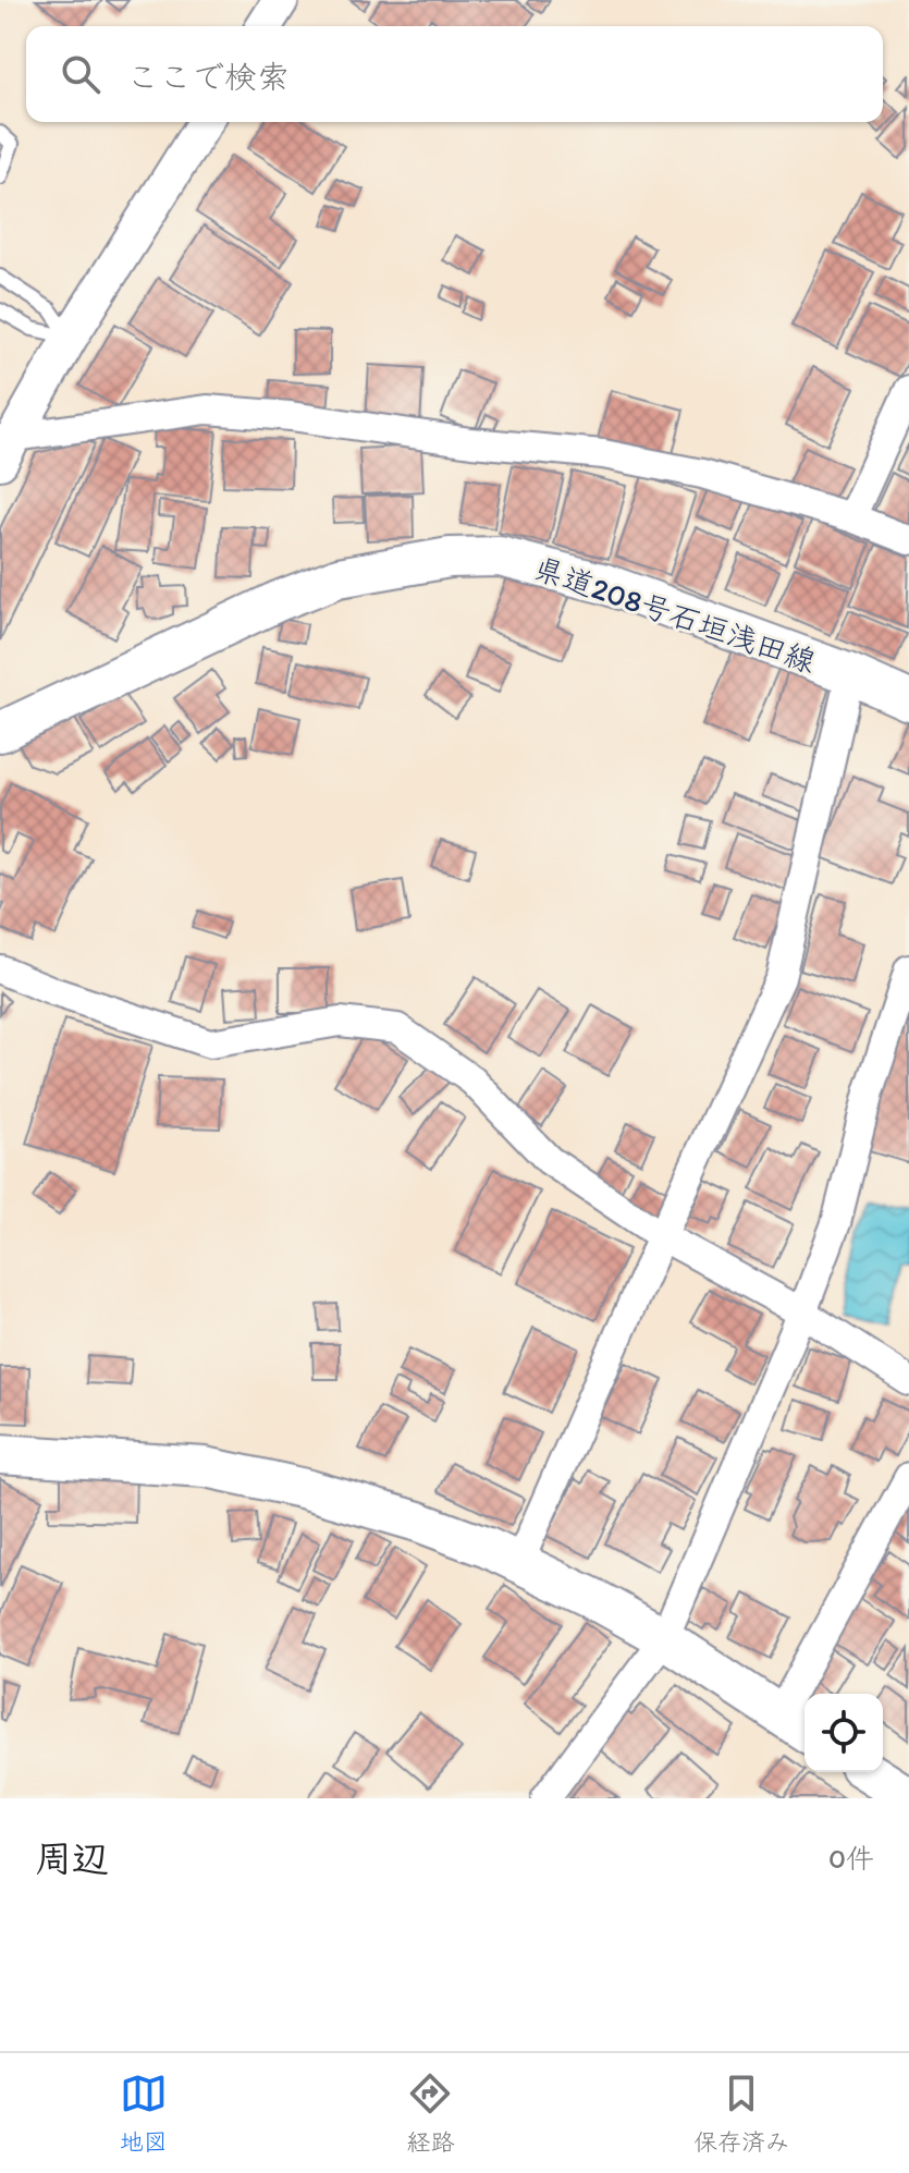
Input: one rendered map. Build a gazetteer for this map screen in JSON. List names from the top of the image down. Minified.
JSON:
{"streets":{"main road":["県道208号石垣浅田線"]},"page":{"search":"ここで検索","heading":["周辺","0件"],"nav":["地図","経路","保存済み"]}}
